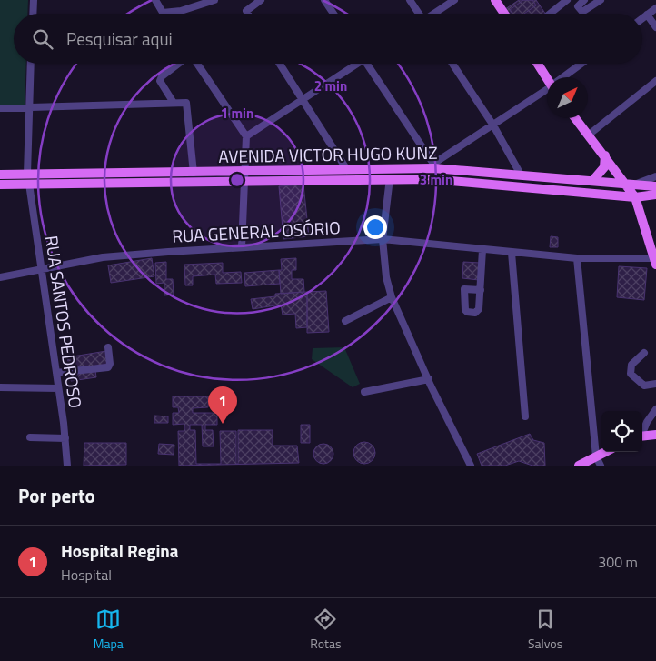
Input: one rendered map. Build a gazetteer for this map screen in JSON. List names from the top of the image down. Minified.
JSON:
{"streets":{"main road":["AVENIDA VICTOR HUGO KUNZ"],"street":["RUA GENERAL OSÓRIO","RUA SANTOS PEDROSO"]},"crossings":[["AVENIDA VICTOR HUGO KUNZ","RUA SANTOS PEDROSO"],["RUA GENERAL OSÓRIO","RUA SANTOS PEDROSO"]],"north":"top right","page":{"search":"Pesquisar aqui","pins":"1","heading":"Por perto","list":[{"mark":"1","name":"Hospital Regina","note":"Hospital","value":"300 m"}],"nav":["Mapa","Rotas","Salvos"]},"rings":["2 min","1 min","3 min"]}
